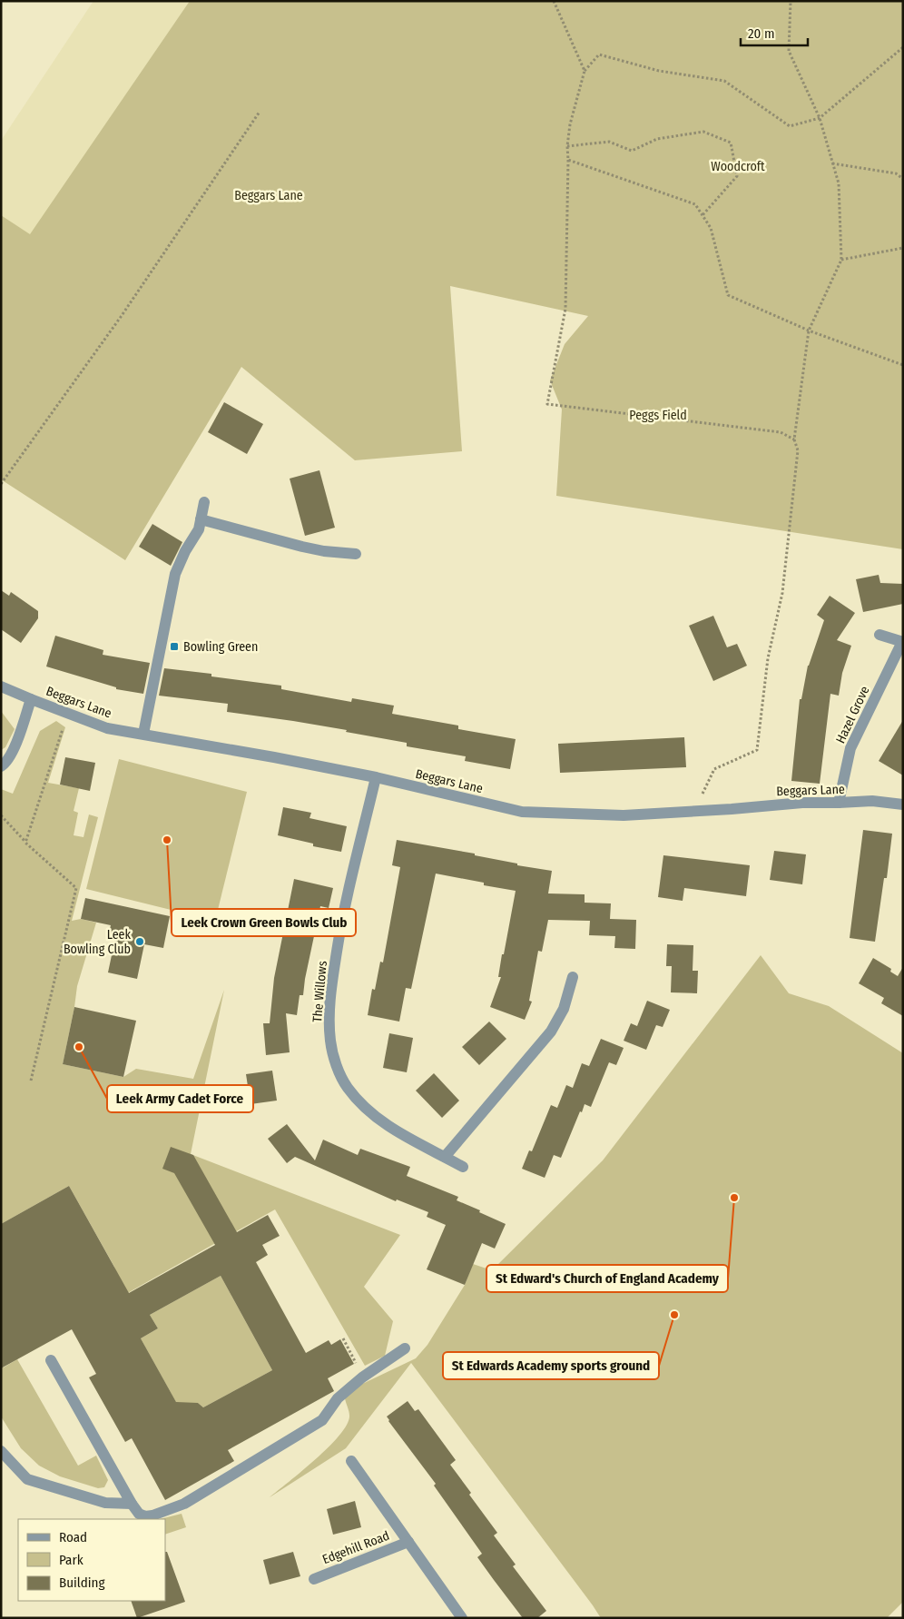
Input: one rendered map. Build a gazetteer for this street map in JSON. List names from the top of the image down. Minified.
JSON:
{"streets":{"street":["Beggars Lane","Hazel Grove","The Willows","Edgehill Road"]},"crossings":[["Beggars Lane","Hazel Grove"],["Beggars Lane","The Willows"]],"parks":["Woodcroft","Beggars Lane","Peggs Field"],"places":{"transit":["Bowling Green"],"other":["Leek Crown Green Bowls Club","Leek Bowling Club","Leek Army Cadet Force","St Edward's Church of England Academy","St Edwards Academy sports ground"]},"legend":["Road","Park","Building"],"scale_bar":"20 m"}
